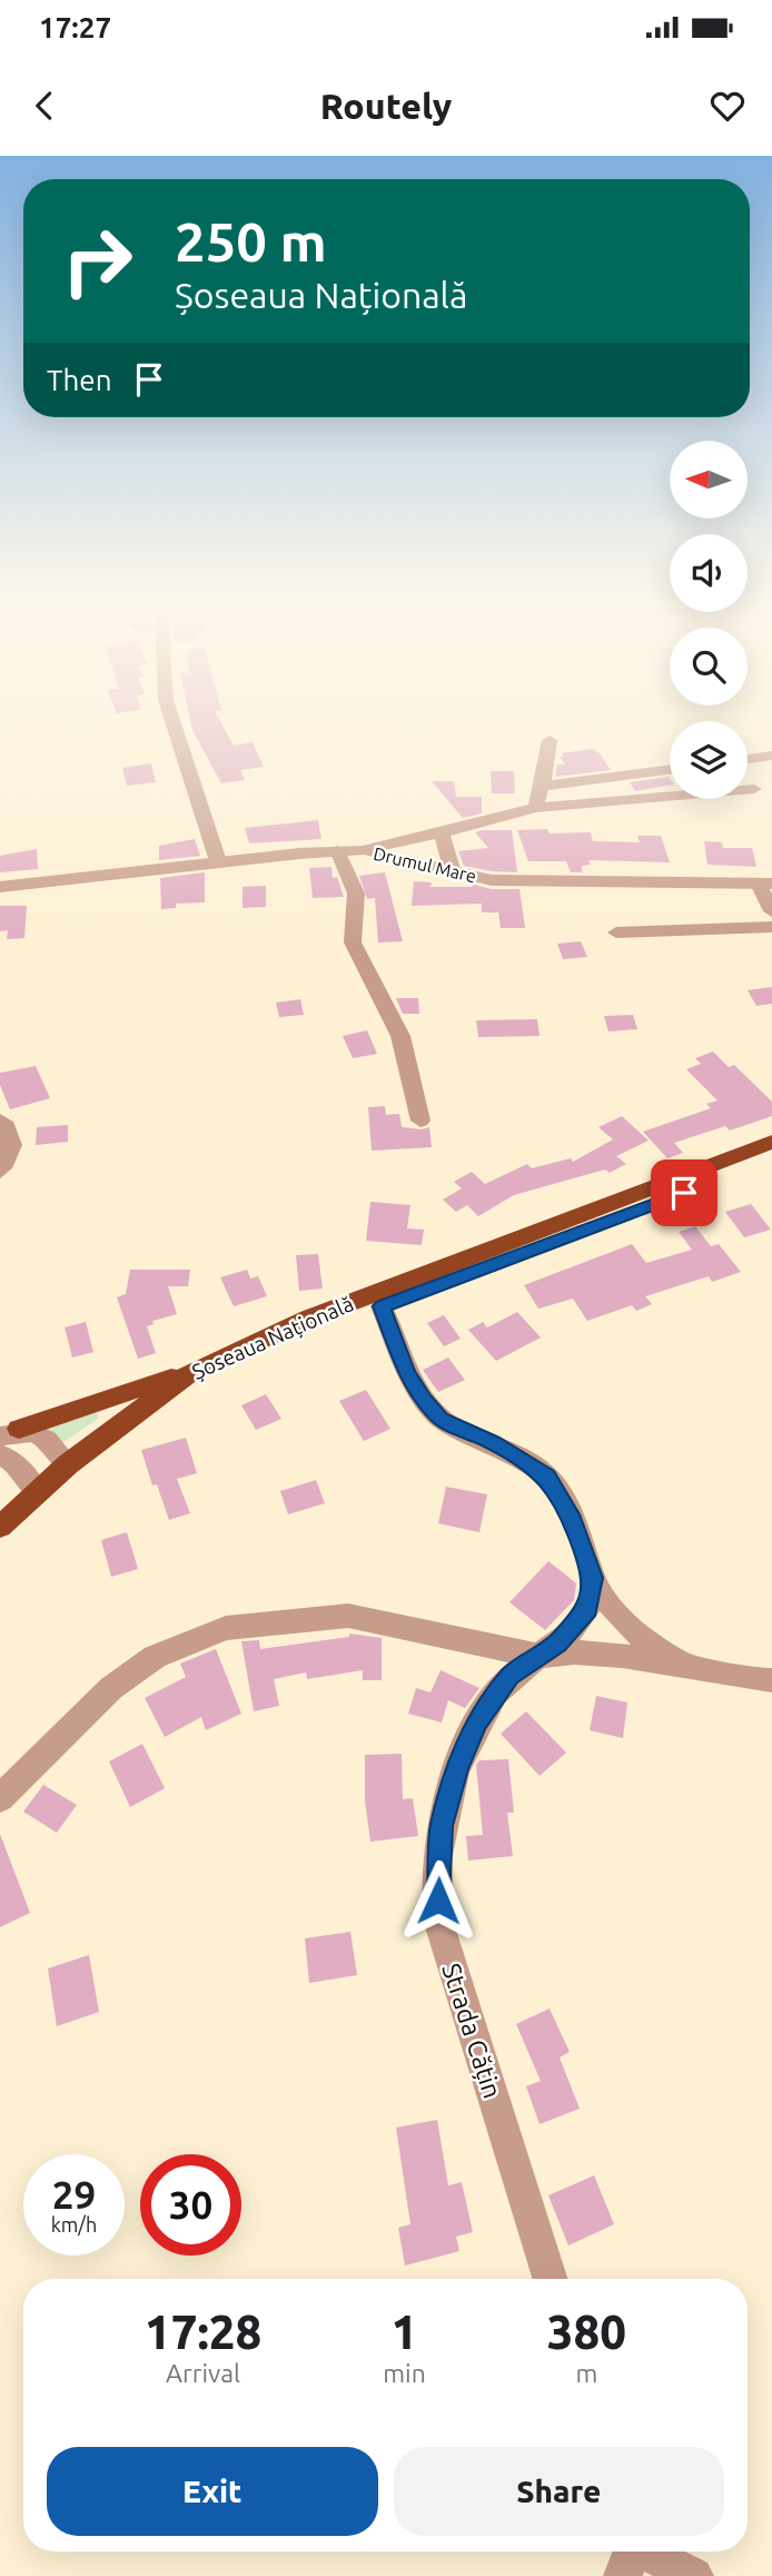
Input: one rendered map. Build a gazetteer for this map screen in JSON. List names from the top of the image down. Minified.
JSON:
{"streets":{"highway":["Șoseaua Națională"],"street":["Drumul Mare","Strada Cățin"]},"north":"left","page":{"status":"17:27","header":"Routely","turn":["250 m","Șoseaua Națională"],"then":"Then","speed":"29 km/h","limit":"30","eta":["17:28","Arrival","1","min","380","m"],"buttons":["Exit","Share"]}}
